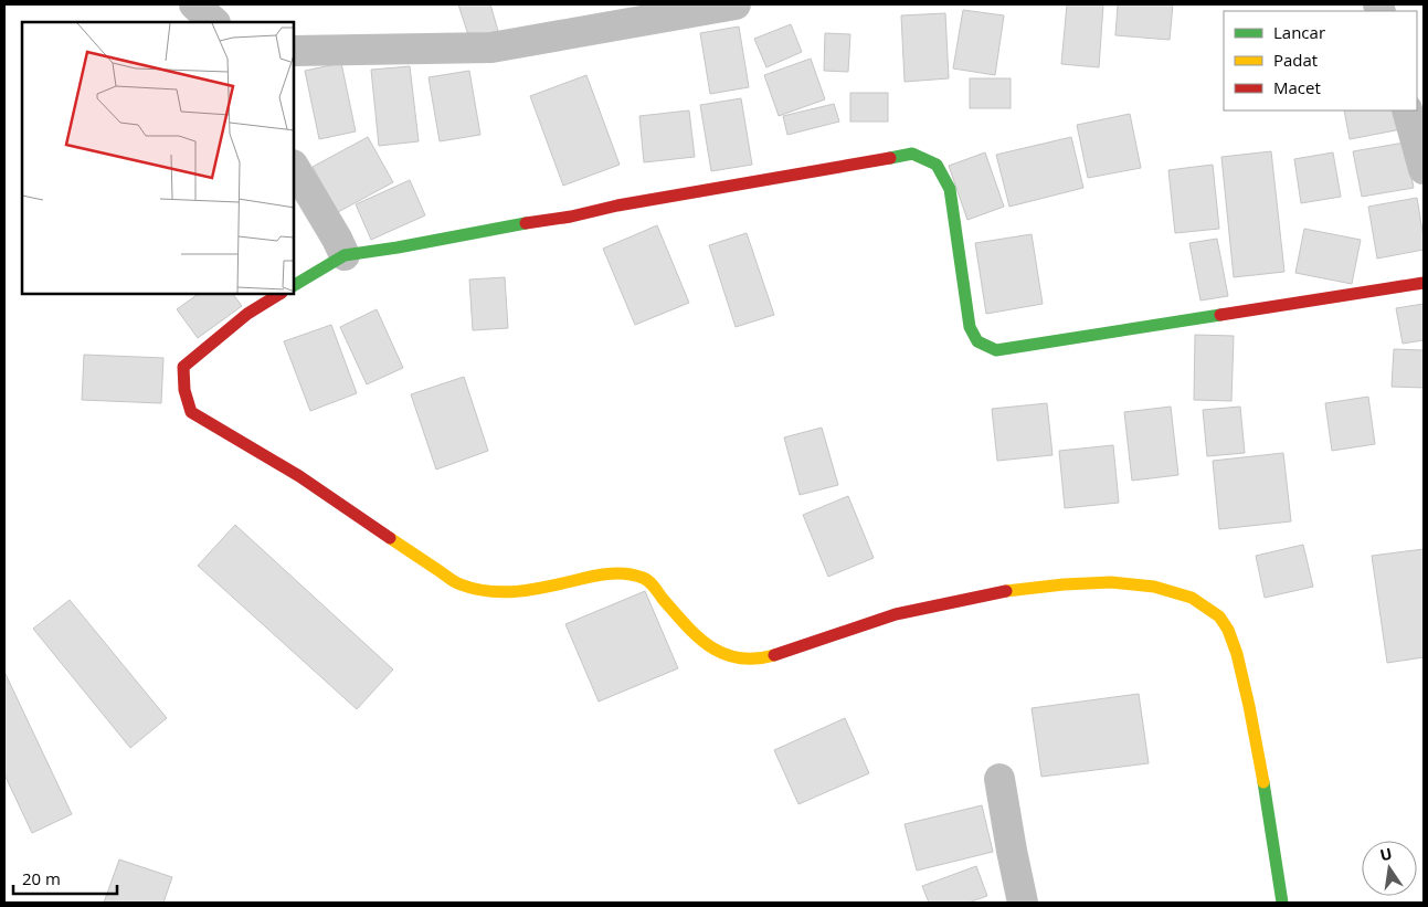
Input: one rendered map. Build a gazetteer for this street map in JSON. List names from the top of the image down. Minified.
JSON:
{"legend":["Lancar","Padat","Macet"],"scale_bar":"20 m","north":"top"}
